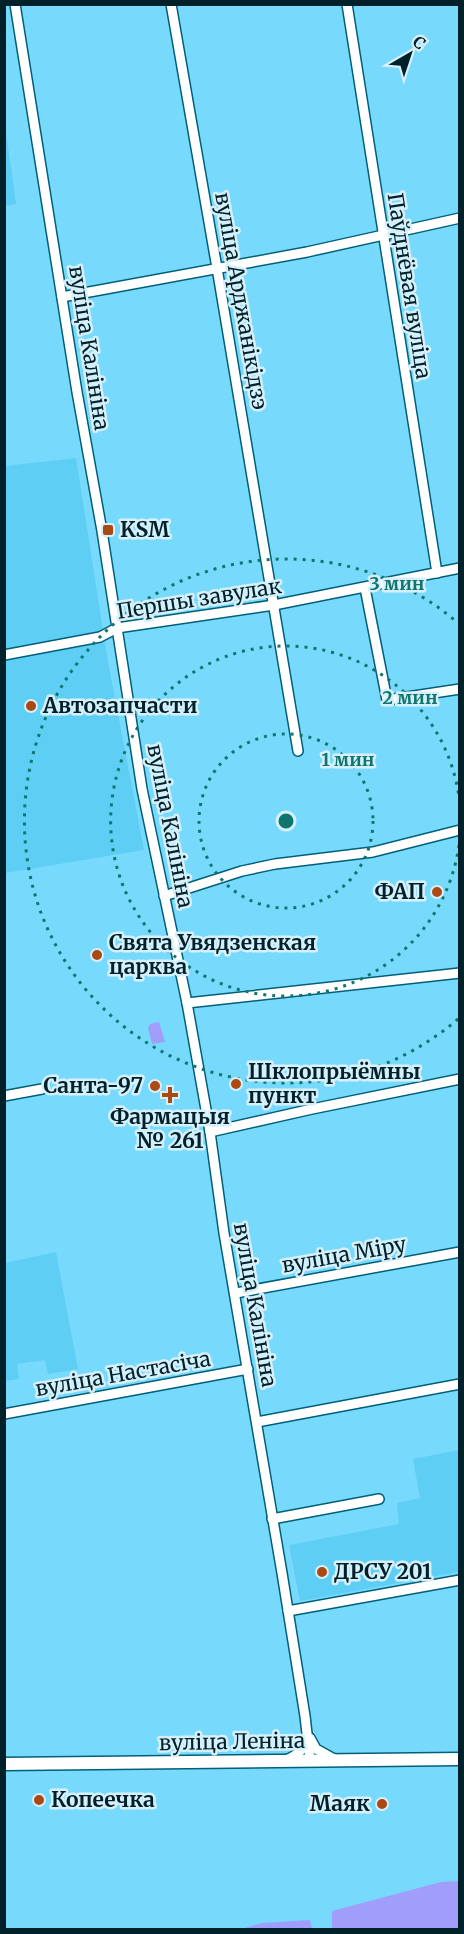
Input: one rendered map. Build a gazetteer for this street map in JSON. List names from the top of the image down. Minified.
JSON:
{"streets":{"main road":["вуліца Леніна"],"street":["Паўднёвая вуліца","вуліца Арджанікідзэ","вуліца Калініна","Першы завулак","вуліца Міру","вуліца Настасіча"]},"crossings":[["Паўднёвая вуліца","Першы завулак"],["вуліца Арджанікідзэ","Першы завулак"],["вуліца Калініна","Першы завулак"],["вуліца Калініна","вуліца Міру"],["вуліца Калініна","вуліца Настасіча"],["вуліца Калініна","вуліца Леніна"]],"places":{"transit":["KSM"],"other":["Автозапчасти","ФАП","Свята Увядзенская царква","Шклопрыёмны пункт","Санта-97","ДРСУ 201","Копеечка","Маяк"],"health":["Фармацыя № 261"]},"north":"top right","rings":["3 мин","2 мин","1 мин"]}
